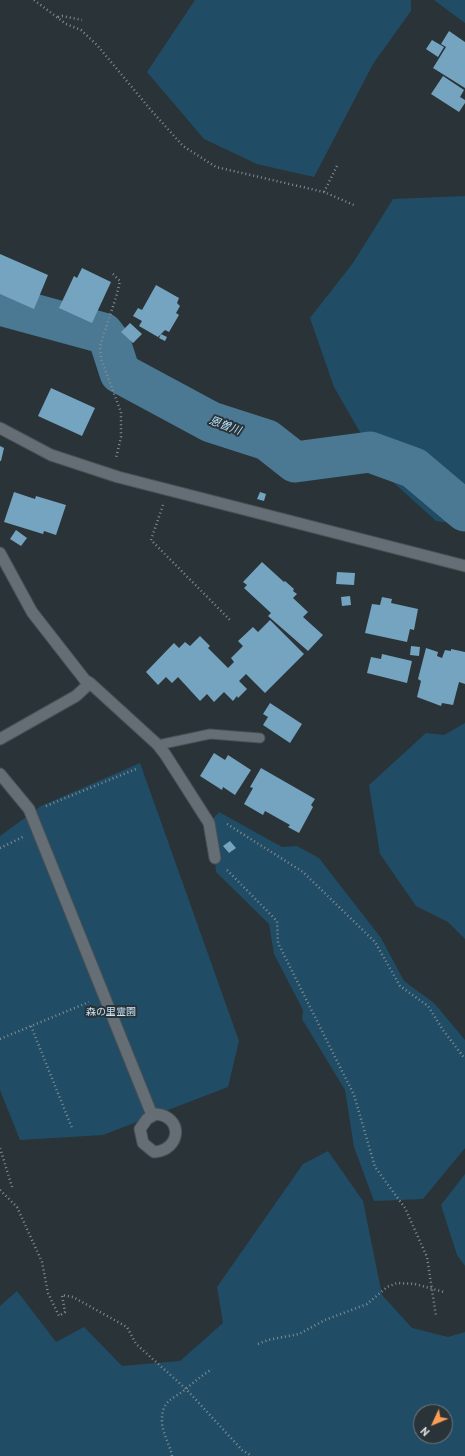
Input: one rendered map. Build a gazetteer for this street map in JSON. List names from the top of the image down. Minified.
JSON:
{"water":["恩曽川"],"parks":["森の里霊園"],"north":"bottom left"}
